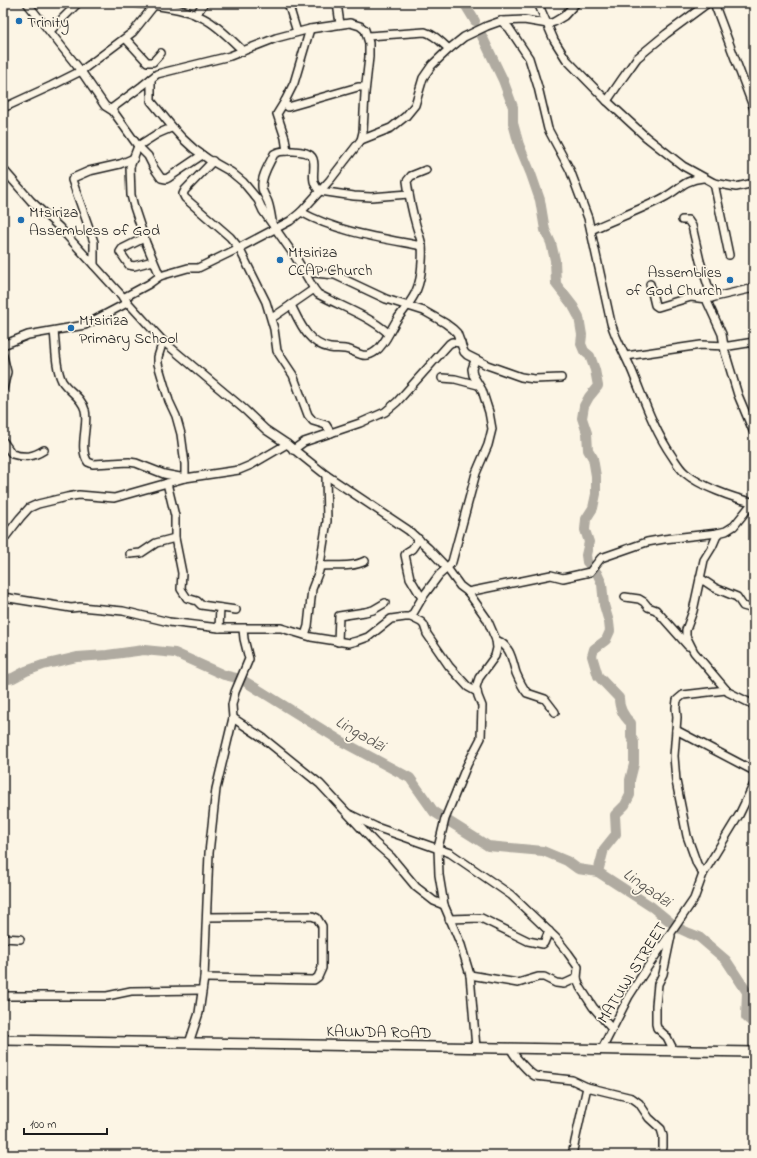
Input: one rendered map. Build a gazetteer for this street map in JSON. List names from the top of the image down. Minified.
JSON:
{"streets":{"main road":["KAUNDA ROAD"],"street":["MATUWI STREET"]},"crossings":[["MATUWI STREET","KAUNDA ROAD"]],"water":["Lingadzi"],"places":["Trinity","Mtsiriza Assembless of God","Mtsiriza CCAP Church","Assemblies of God Church","Mtsiriza Primary School"],"scale_bar":"100 m"}
